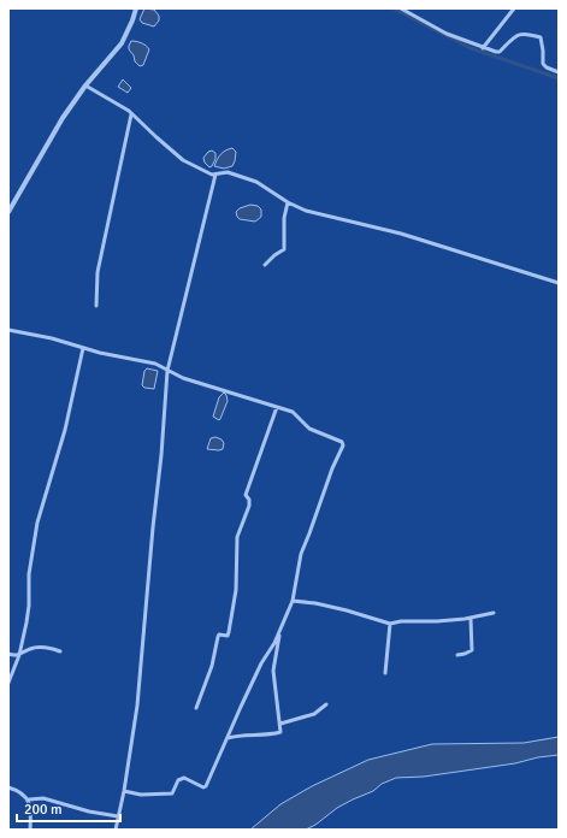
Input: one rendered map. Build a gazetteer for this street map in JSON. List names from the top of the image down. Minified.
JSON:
{"scale_bar":"200 m"}
